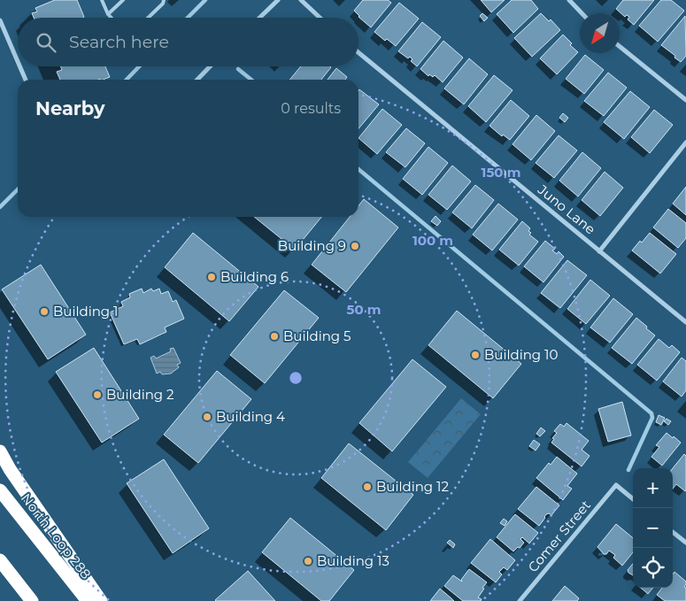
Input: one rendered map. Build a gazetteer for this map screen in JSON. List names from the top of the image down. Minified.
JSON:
{"streets":{"highway":["North Loop 288"],"street":["Juno Lane","Comer Street"]},"places":["Building 9","Building 6","Building 1","Building 5","Building 10","Building 2","Building 4","Building 12","Building 13"],"north":"bottom left","page":{"search":"Search here","heading":["Nearby","0 results"],"map_buttons":["+","−"]},"rings":["150 m","100 m","50 m"]}
